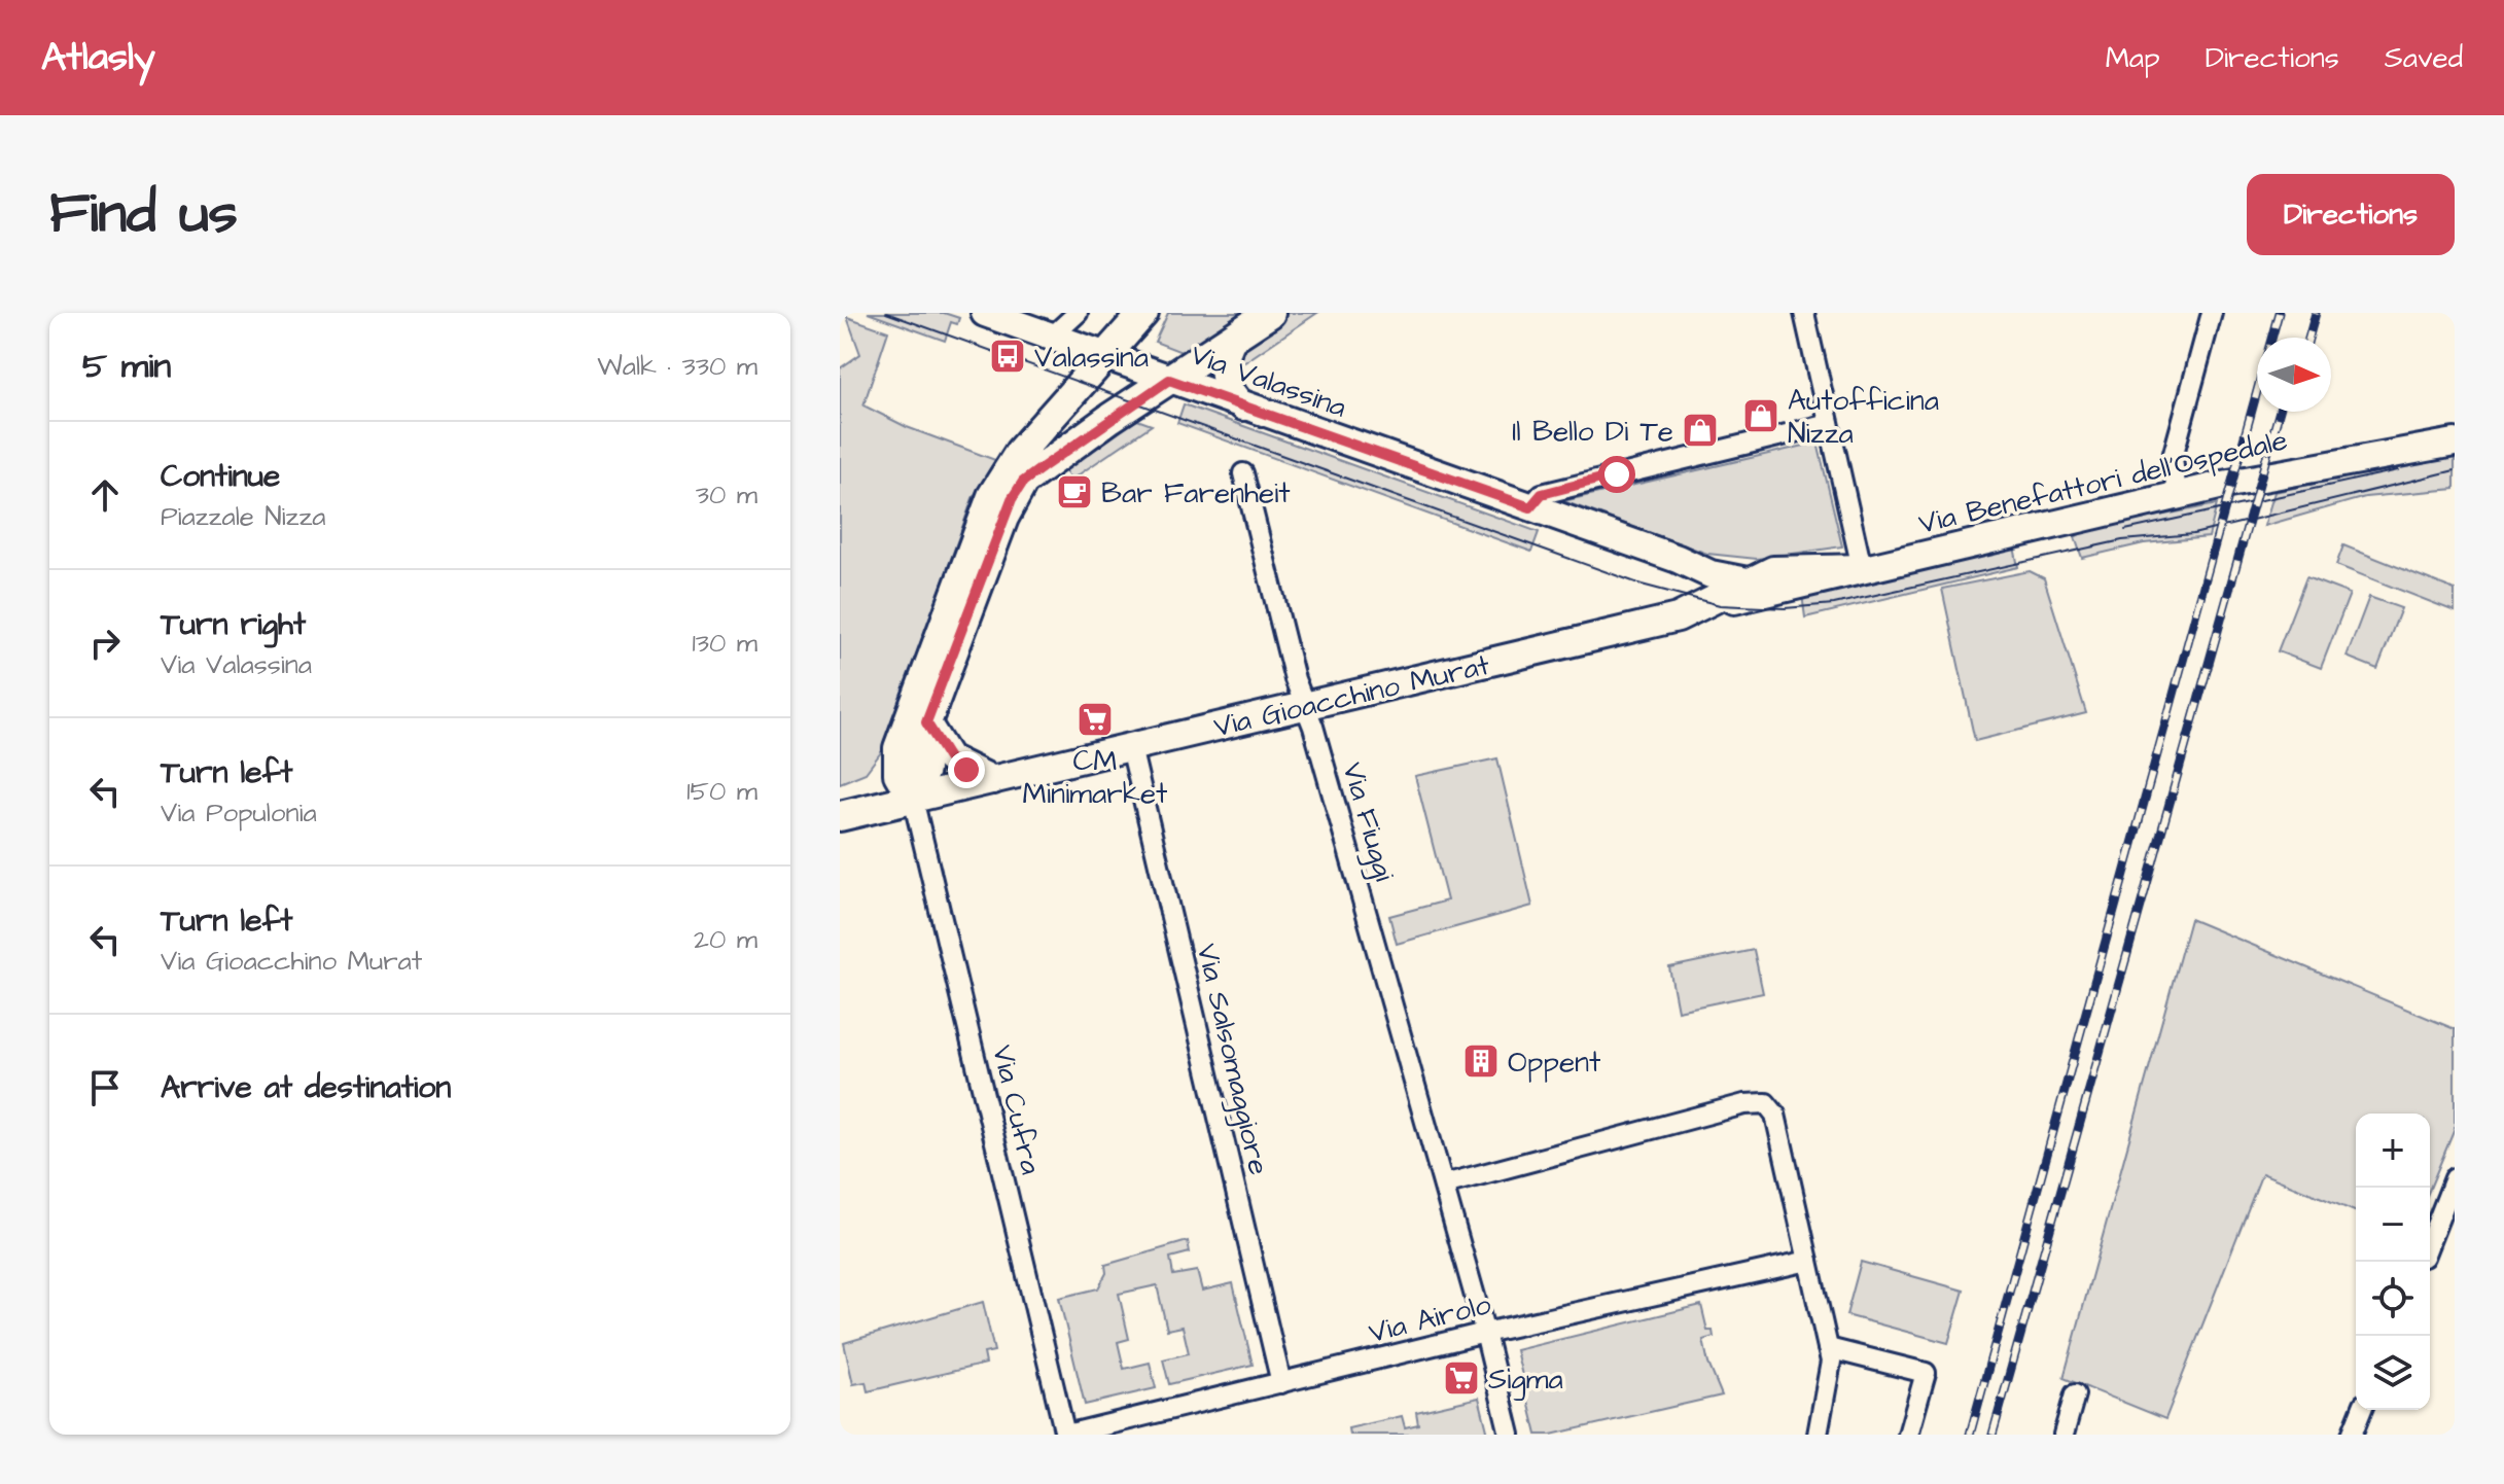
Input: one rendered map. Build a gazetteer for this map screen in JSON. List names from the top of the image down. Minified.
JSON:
{"streets":{"main road":["Via Valassina","Via Benefattori dell'Ospedale","Via Gioacchino Murat"],"street":["Via Fiuggi","Via Salsomaggiore","Via Cufra","Via Airolo"]},"crossings":[["Via Benefattori dell'Ospedale","Via Gioacchino Murat"],["Via Gioacchino Murat","Via Fiuggi"],["Via Gioacchino Murat","Via Salsomaggiore"],["Via Gioacchino Murat","Via Cufra"],["Via Fiuggi","Via Airolo"],["Via Salsomaggiore","Via Airolo"],["Via Cufra","Via Airolo"]],"places":{"bus stop":["Valassina"],"shop":["Autofficina Nizza","Il Bello Di Te"],"cafe":["Bar Farenheit"],"supermarket":["CM Minimarket","Sigma"],"building":["Oppent"]},"north":"right","page":{"header":"Atlasly","nav":["Map","Directions","Saved"],"title":"Find us","buttons":"Directions","heading":["5 min","Walk · 330 m"],"list":[["Continue","Piazzale Nizza","30 m"],["Turn right","Via Valassina","130 m"],["Turn left","Via Populonia","150 m"],["Turn left","Via Gioacchino Murat","20 m"],"Arrive at destination"],"map_buttons":["+","−"]}}
